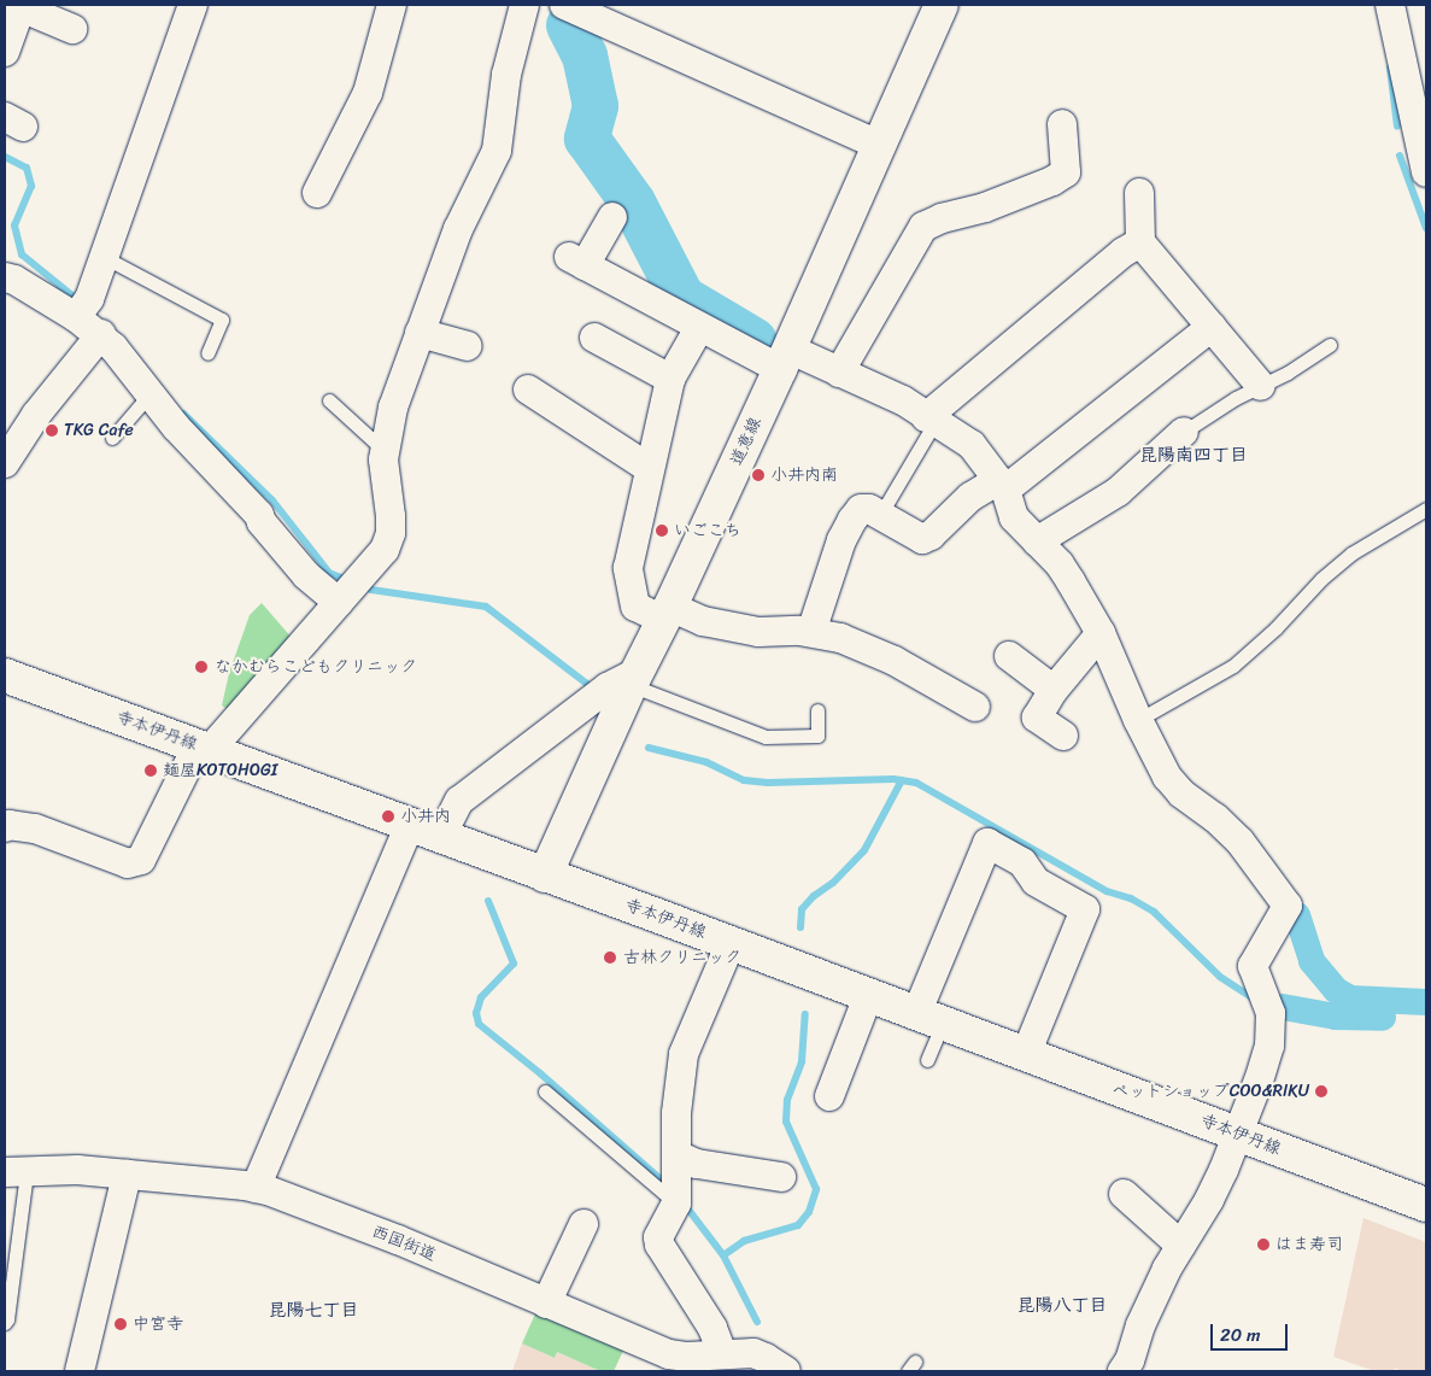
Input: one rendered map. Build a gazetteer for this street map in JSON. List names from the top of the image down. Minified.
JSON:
{"streets":{"main road":["道意線","寺本伊丹線"],"street":["西国街道"]},"crossings":[["道意線","寺本伊丹線"]],"districts":["昆陽南四丁目","昆陽八丁目","昆陽七丁目"],"places":["TKG Cafe","小井内南","いごこち","なかむらこどもクリニック","麺屋KOTOHOGI","小井内","古林クリニック","ペットショップCOO&RIKU","はま寿司","中宮寺"],"scale_bar":"20 m"}
